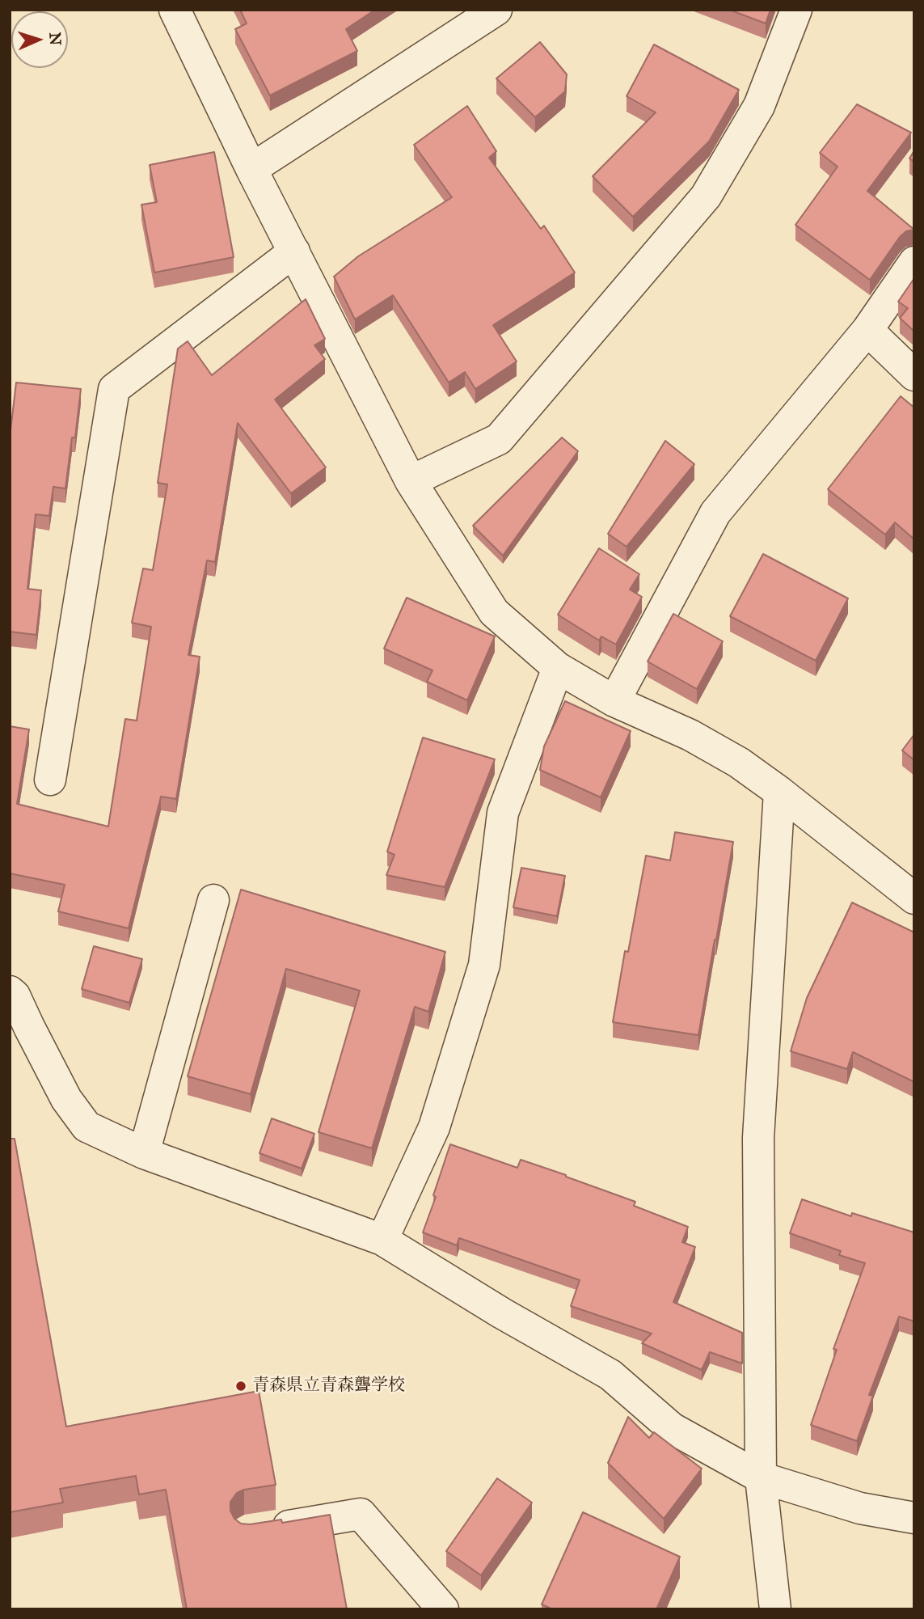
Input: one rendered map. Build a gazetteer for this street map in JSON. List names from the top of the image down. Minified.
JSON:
{"places":["青森県立青森聾学校"],"north":"right"}
